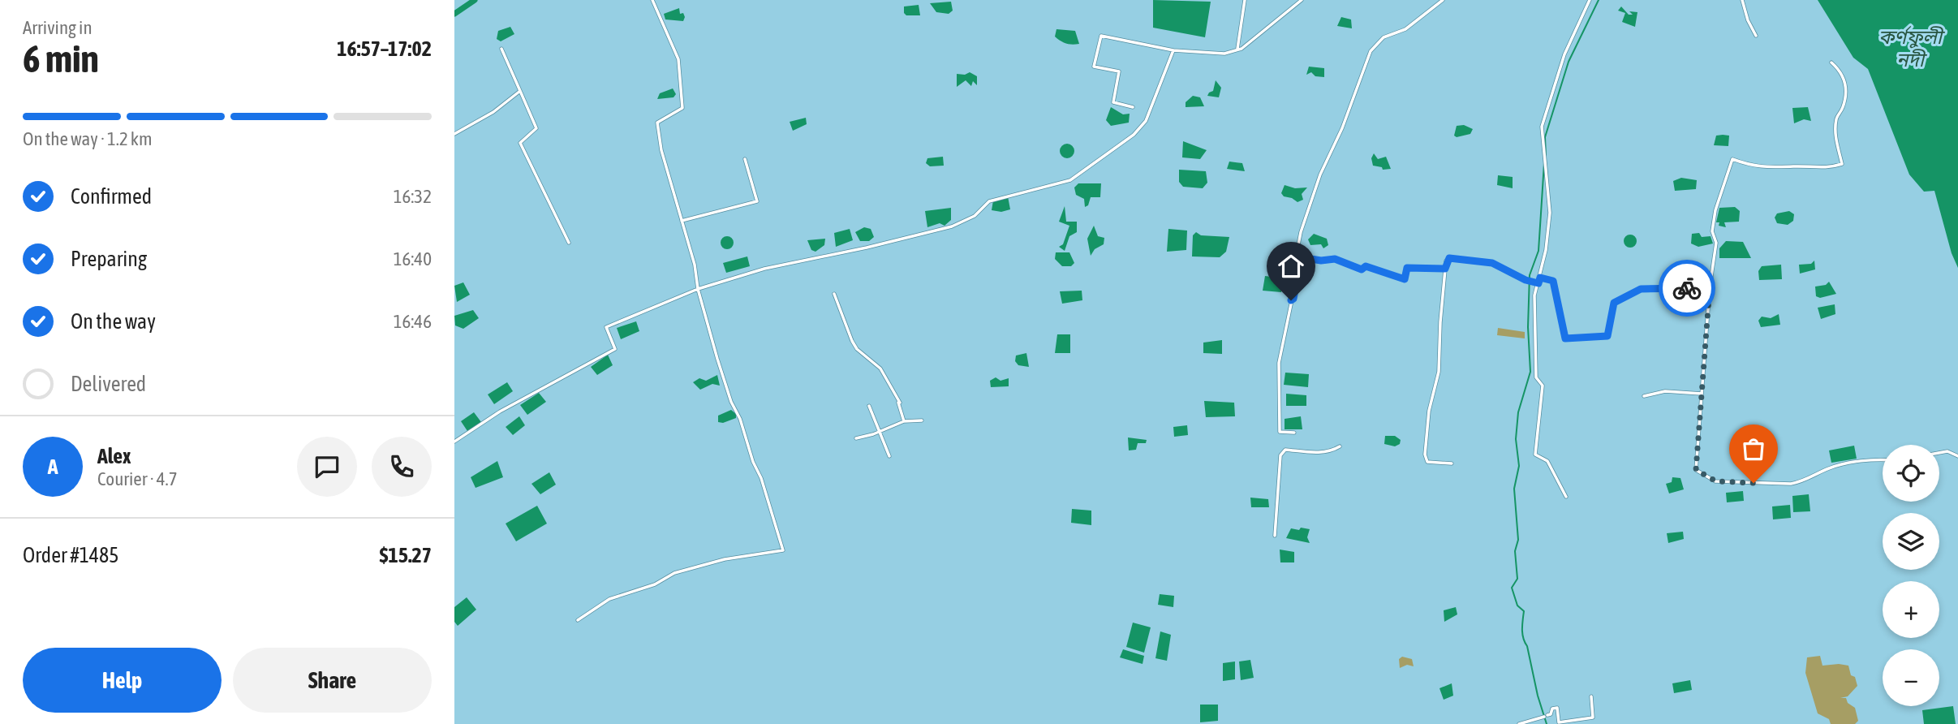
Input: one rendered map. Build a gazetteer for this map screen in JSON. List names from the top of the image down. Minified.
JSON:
{"water":["কর্ণফুলী নদী"],"page":{"heading":["6 min","Arriving in","16:57–17:02"],"panel":["Alex","Courier · 4.7","Order #1485","$15.27"],"bar":"On the way · 1.2 km","list":[["Confirmed","16:32"],["Preparing","16:40"],["On the way","16:46"],"Delivered"],"round":"A","map_buttons":["+","−"],"buttons":["Help","Share"]}}
